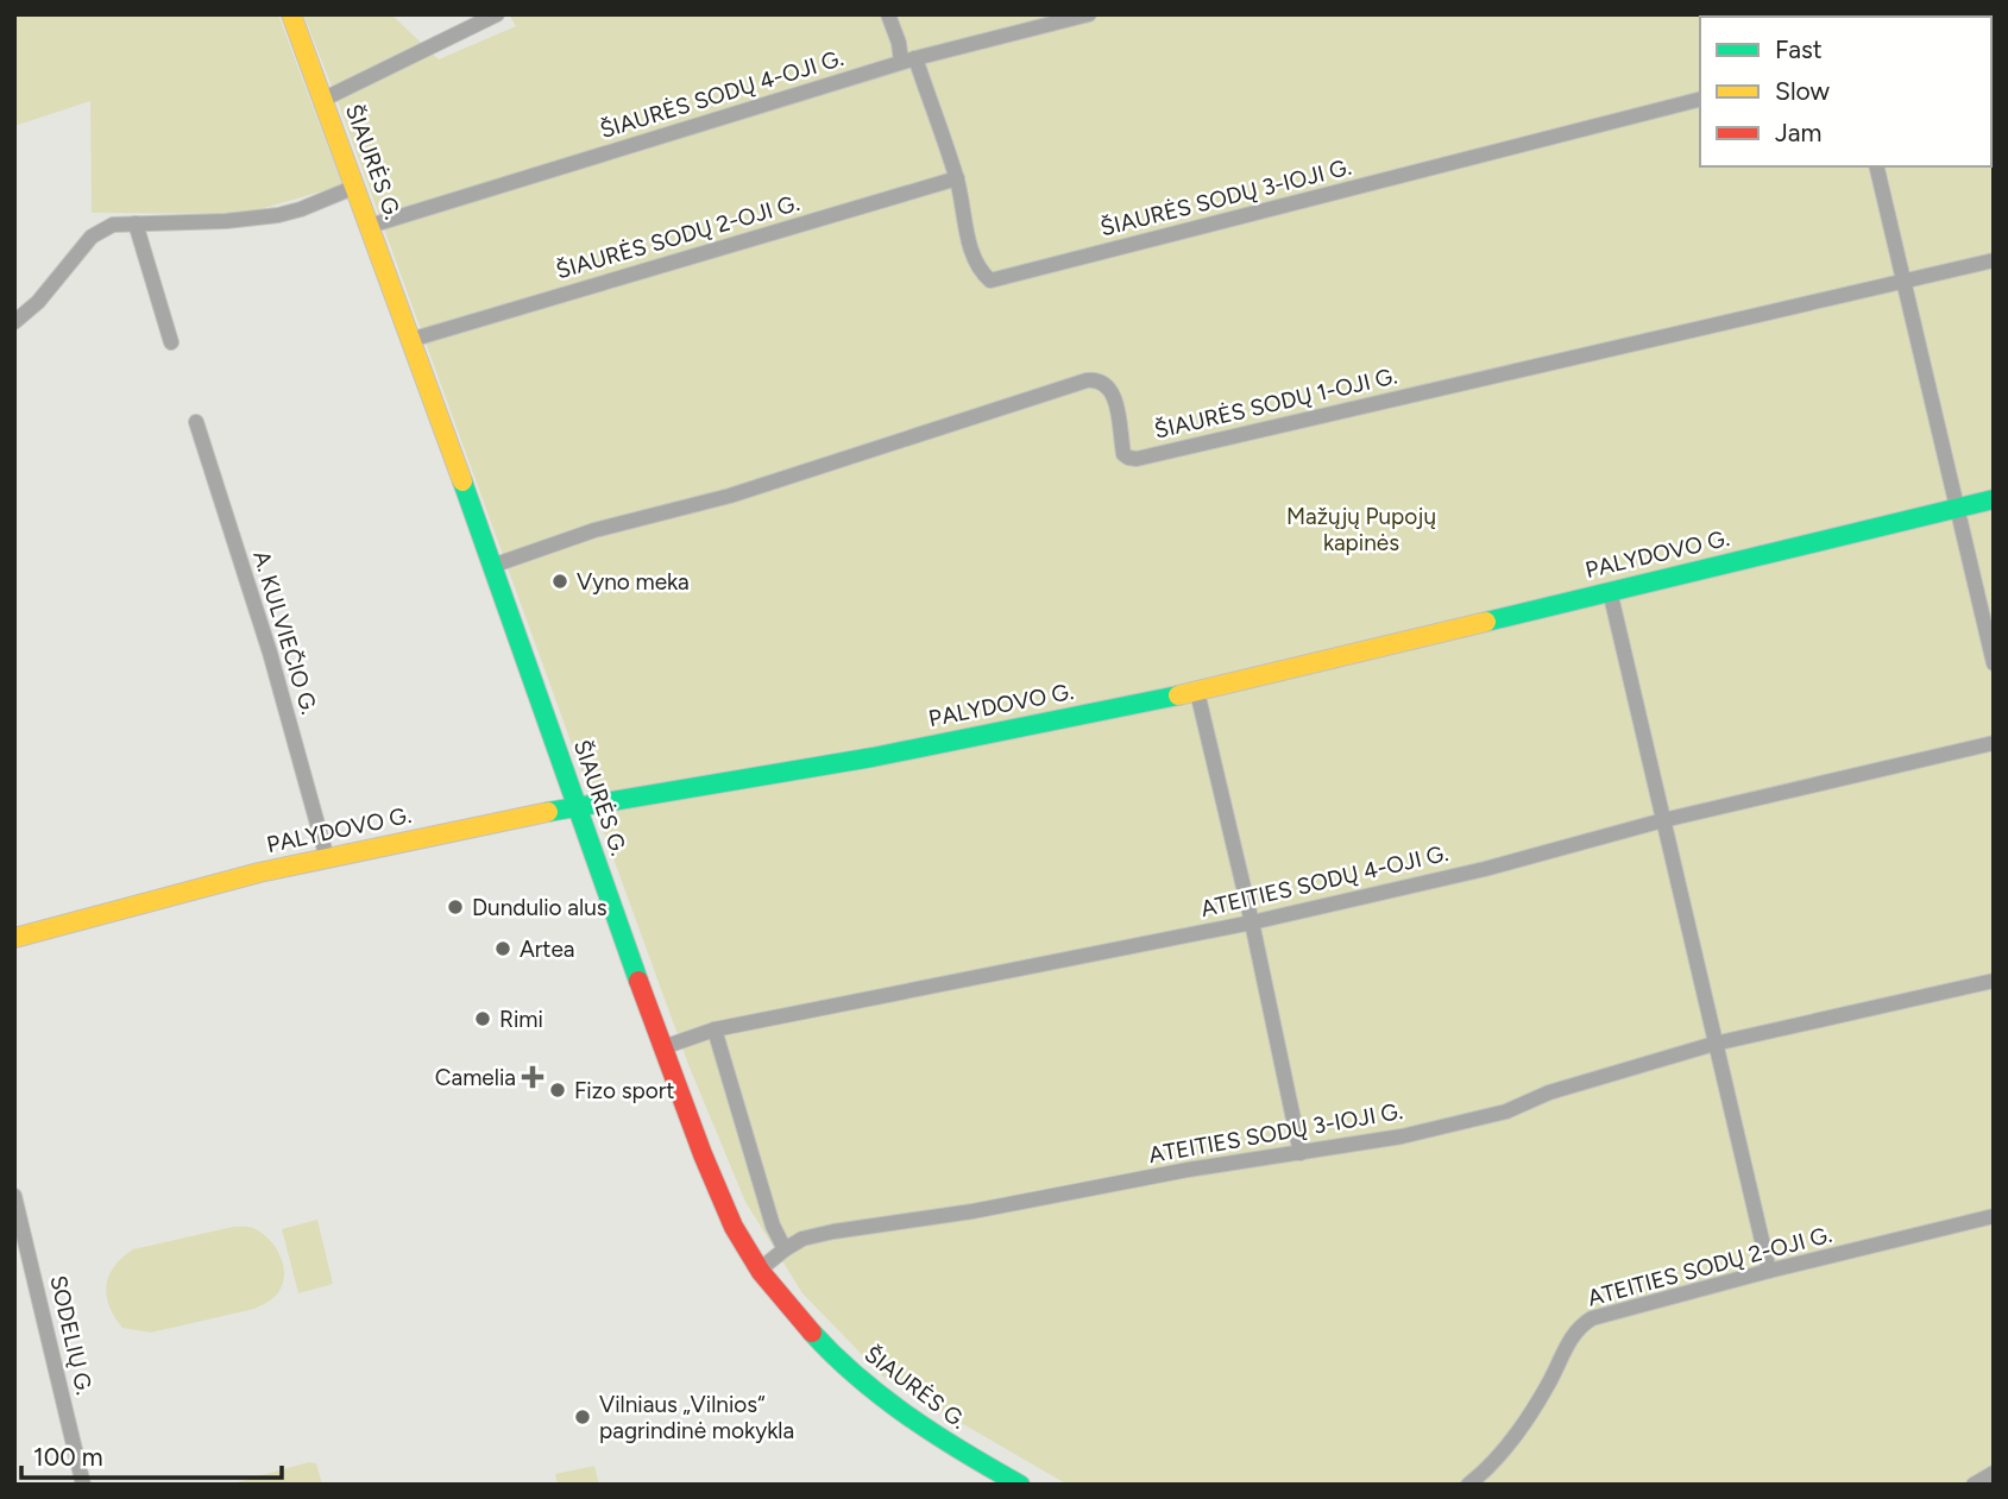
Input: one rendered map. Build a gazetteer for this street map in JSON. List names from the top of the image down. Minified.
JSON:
{"streets":{"street":["ŠIAURĖS SODŲ 4-OJI G.","ŠIAURĖS G.","ŠIAURĖS SODŲ 3-IOJI G.","ŠIAURĖS SODŲ 2-OJI G.","ŠIAURĖS SODŲ 1-OJI G.","PALYDOVO G.","A. KULVIEČIO G.","ATEITIES SODŲ 4-OJI G.","ATEITIES SODŲ 3-IOJI G.","ATEITIES SODŲ 2-OJI G.","SODELIŲ G."]},"crossings":[["ŠIAURĖS SODŲ 4-OJI G.","ŠIAURĖS G."],["ŠIAURĖS SODŲ 4-OJI G.","ŠIAURĖS SODŲ 3-IOJI G."],["ŠIAURĖS G.","ŠIAURĖS SODŲ 2-OJI G."],["ŠIAURĖS G.","ŠIAURĖS SODŲ 1-OJI G."],["ŠIAURĖS G.","PALYDOVO G."],["ŠIAURĖS G.","ATEITIES SODŲ 4-OJI G."],["ŠIAURĖS G.","ATEITIES SODŲ 3-IOJI G."],["ŠIAURĖS SODŲ 3-IOJI G.","ŠIAURĖS SODŲ 2-OJI G."],["PALYDOVO G.","A. KULVIEČIO G."]],"parks":["Mažųjų Pupojų kapinės"],"places":{"other":["Vyno meka","Dundulio alus","Artea","Rimi","Fizo sport","Vilniaus „Vilnios“ pagrindinė mokykla"],"health":["Camelia"]},"legend":["Fast","Slow","Jam"],"scale_bar":"100 m"}
